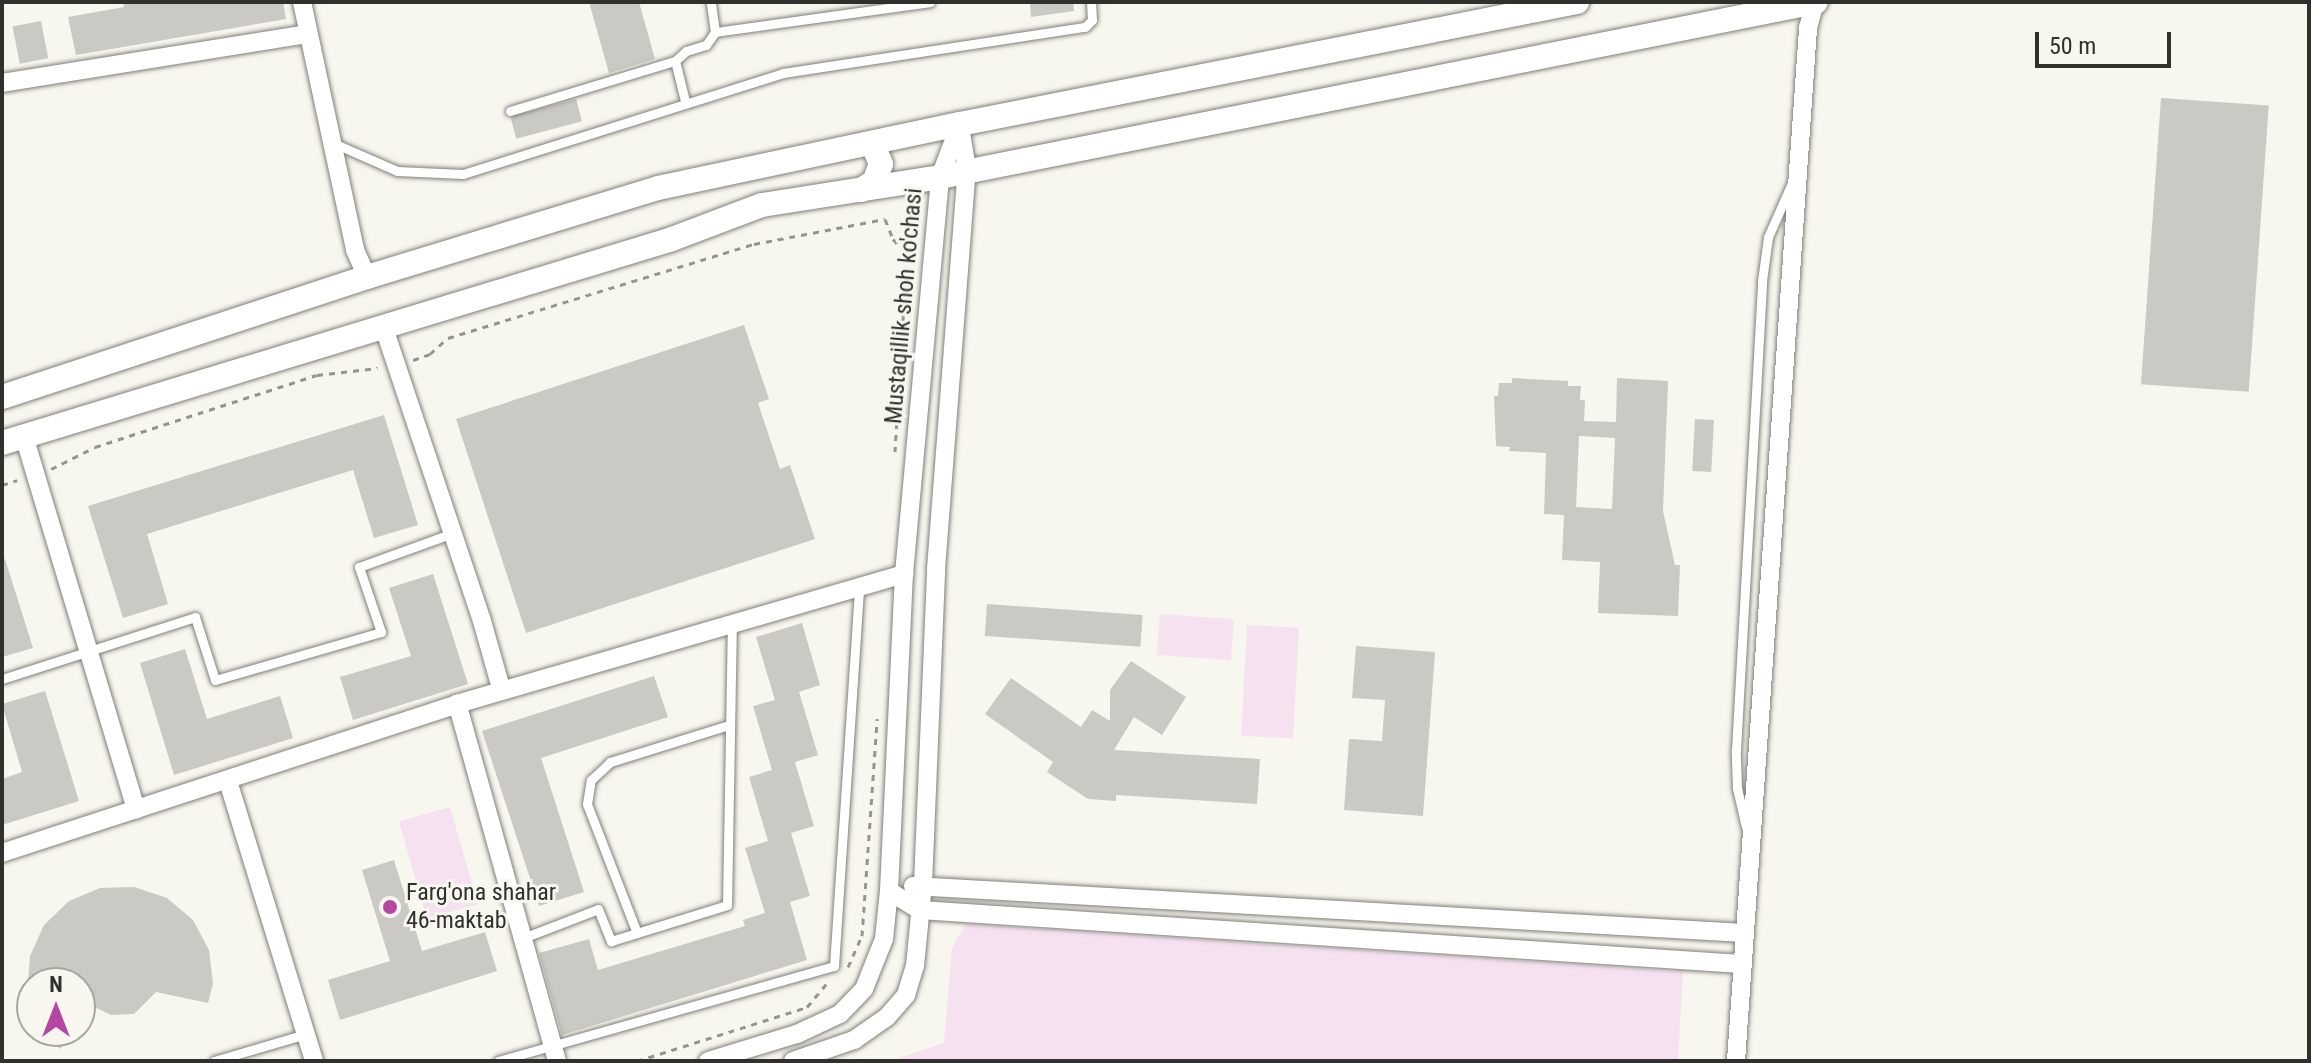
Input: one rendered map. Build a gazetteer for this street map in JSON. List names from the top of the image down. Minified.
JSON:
{"streets":{"street":["Mustaqillik shoh ko'chasi"]},"places":["Farg'ona shahar 46-maktab"],"scale_bar":"50 m","north":"top"}
